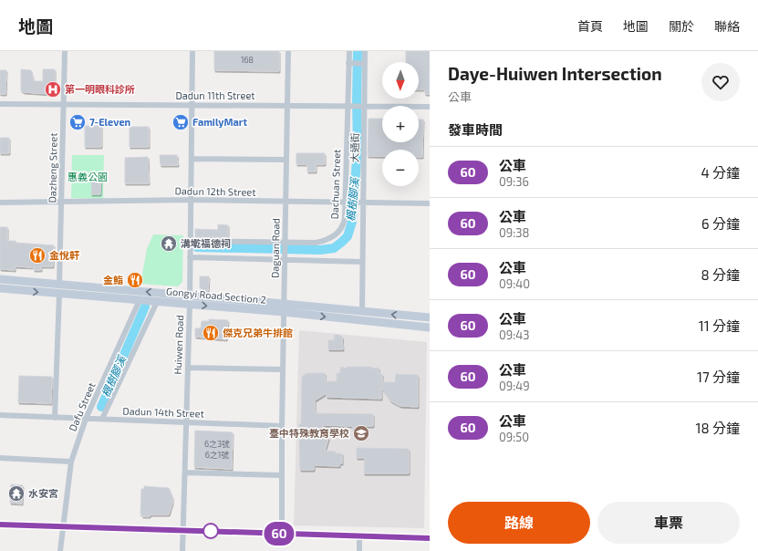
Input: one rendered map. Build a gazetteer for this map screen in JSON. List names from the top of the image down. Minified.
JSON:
{"streets":{"main road":["Gongyi Road Section 2"],"street":["Dadun 11th Street","大通街","Dazheng Street","Dachuan Street","Dadun 12th Street","Daguan Road","Huiwen Road","Dafu Street","Dadun 14th Street"]},"crossings":[["Dadun 11th Street","大通街"],["Dadun 11th Street","Dazheng Street"],["Dadun 11th Street","Dachuan Street"],["Dadun 11th Street","Daguan Road"],["Dadun 11th Street","Huiwen Road"],["大通街","Dadun 12th Street"],["大通街","Gongyi Road Section 2"],["Dazheng Street","Dadun 12th Street"],["Dazheng Street","Gongyi Road Section 2"],["Dachuan Street","Dadun 12th Street"],["Dachuan Street","Daguan Road"],["Dachuan Street","Huiwen Road"],["Dadun 12th Street","Daguan Road"],["Dadun 12th Street","Huiwen Road"],["Daguan Road","Gongyi Road Section 2"],["Daguan Road","Dadun 14th Street"],["Gongyi Road Section 2","Huiwen Road"],["Gongyi Road Section 2","Dafu Street"],["Huiwen Road","Dadun 14th Street"],["Dafu Street","Dadun 14th Street"]],"water":["楓樹腳溪"],"parks":["惠義公園"],"places":{"hospital":["第一明眼科診所"],"supermarket":["7-Eleven","FamilyMart"],"temple":["溝墘福德祠","水安宮"],"restaurant":["金悅軒","金鮨","傑克兄弟牛排館"],"school or university":["臺中特殊教育學校"]},"lines":["bus line 60"],"house_numbers":["168","6之3號","6之1號"],"north":"bottom","page":{"header":"地圖","nav":["首頁","地圖","關於","聯絡"],"on_map":"60","heading":[["Daye-Huiwen Intersection","公車"],"發車時間"],"map_buttons":["+","−"],"list":[{"mark":"60","name":"公車","note":"09:36","value":"4 分鐘"},{"mark":"60","name":"公車","note":"09:38","value":"6 分鐘"},{"mark":"60","name":"公車","note":"09:40","value":"8 分鐘"},{"mark":"60","name":"公車","note":"09:43","value":"11 分鐘"},{"mark":"60","name":"公車","note":"09:49","value":"17 分鐘"},{"mark":"60","name":"公車","note":"09:50","value":"18 分鐘"}],"buttons":["路線","車票"]}}
